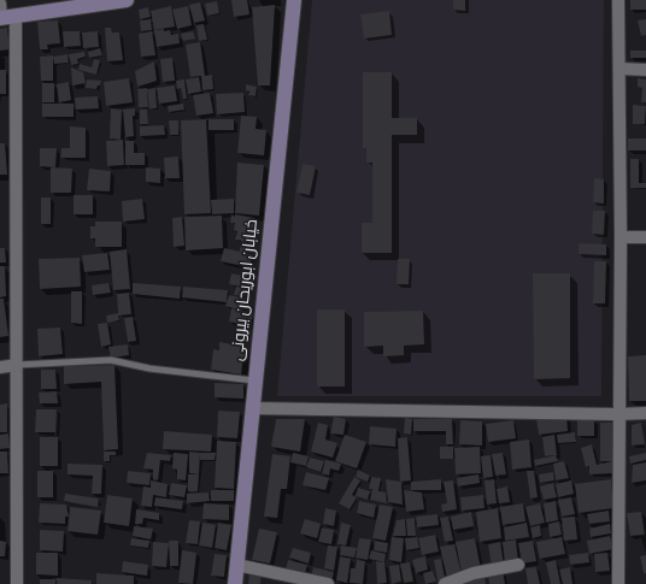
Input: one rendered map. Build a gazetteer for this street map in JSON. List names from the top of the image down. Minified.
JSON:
{"streets":{"street":["خیابان ابوریحان بیرونی"]}}
